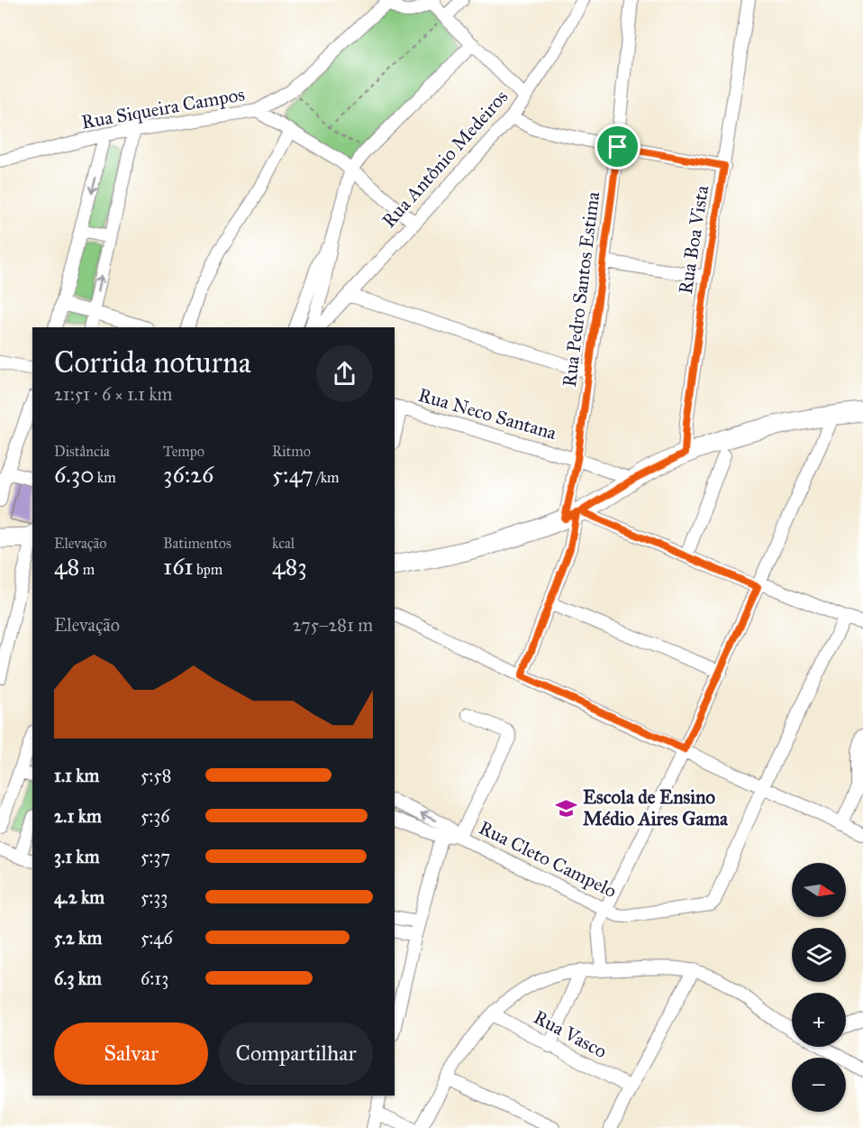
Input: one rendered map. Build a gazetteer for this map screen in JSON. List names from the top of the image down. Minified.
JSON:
{"streets":{"street":["Rua Siqueira Campos","Rua Antônio Medeiros","Rua Boa Vista","Rua Pedro Santos Estima","Rua Neco Santana","Rua Cleto Campelo","Rua Vasco"]},"crossings":[["Rua Siqueira Campos","Rua Antônio Medeiros"],["Rua Pedro Santos Estima","Rua Neco Santana"]],"places":{"school or university":["Escola de Ensino Médio Aires Gama"]},"north":"right","page":{"heading":["Corrida noturna","21:51 · 6 × 1.1 km"],"stats":[["Distância","6.30 km"],["Tempo","36:26"],["Ritmo","5:47 /km"],["Elevação","48 m"],["Batimentos","161 bpm"],["kcal","483"]],"chart":["Elevação","275–281 m"],"list":[{"name":"1.1 km","note":"5:58"},{"name":"2.1 km","note":"5:36"},{"name":"3.1 km","note":"5:37"},{"name":"4.2 km","note":"5:33"},{"name":"5.2 km","note":"5:46"},{"name":"6.3 km","note":"6:13"}],"map_buttons":["+","−"],"buttons":["Salvar","Compartilhar"]}}
